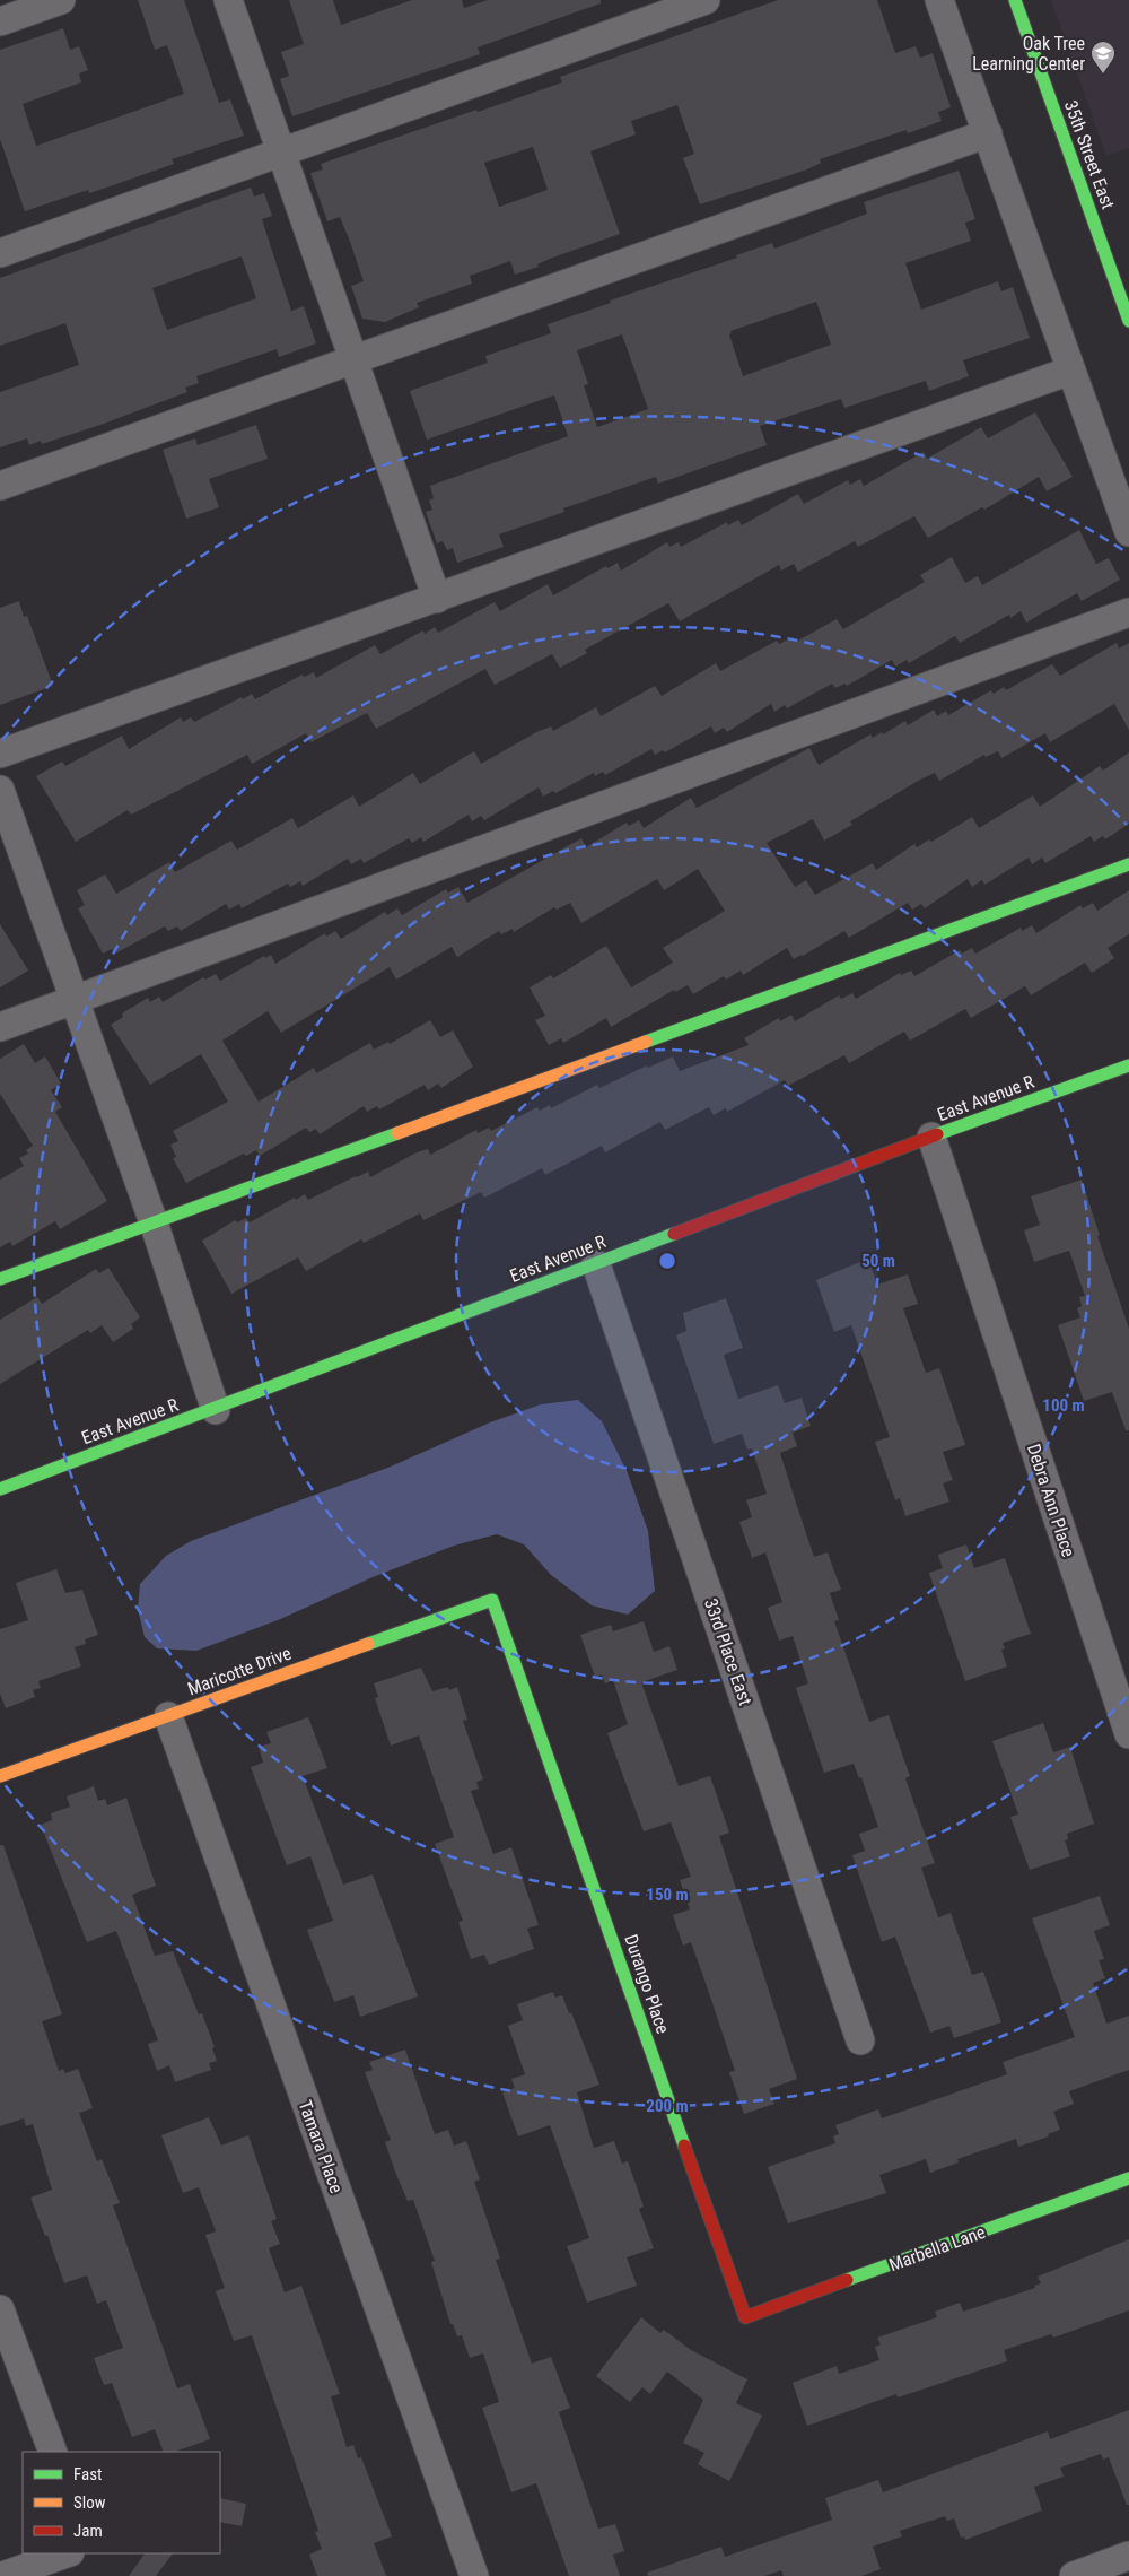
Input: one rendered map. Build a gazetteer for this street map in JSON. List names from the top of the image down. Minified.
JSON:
{"streets":{"street":["35th Street East","East Avenue R","Debra Ann Place","33rd Place East","Maricotte Drive","Durango Place","Tamara Place","Marbella Lane"]},"crossings":[["East Avenue R","Debra Ann Place"],["East Avenue R","33rd Place East"],["Maricotte Drive","Durango Place"],["Maricotte Drive","Tamara Place"],["Durango Place","Marbella Lane"]],"places":{"school or university":["Oak Tree Learning Center"]},"legend":["Fast","Slow","Jam"],"rings":["50 m","100 m","150 m","200 m"]}
